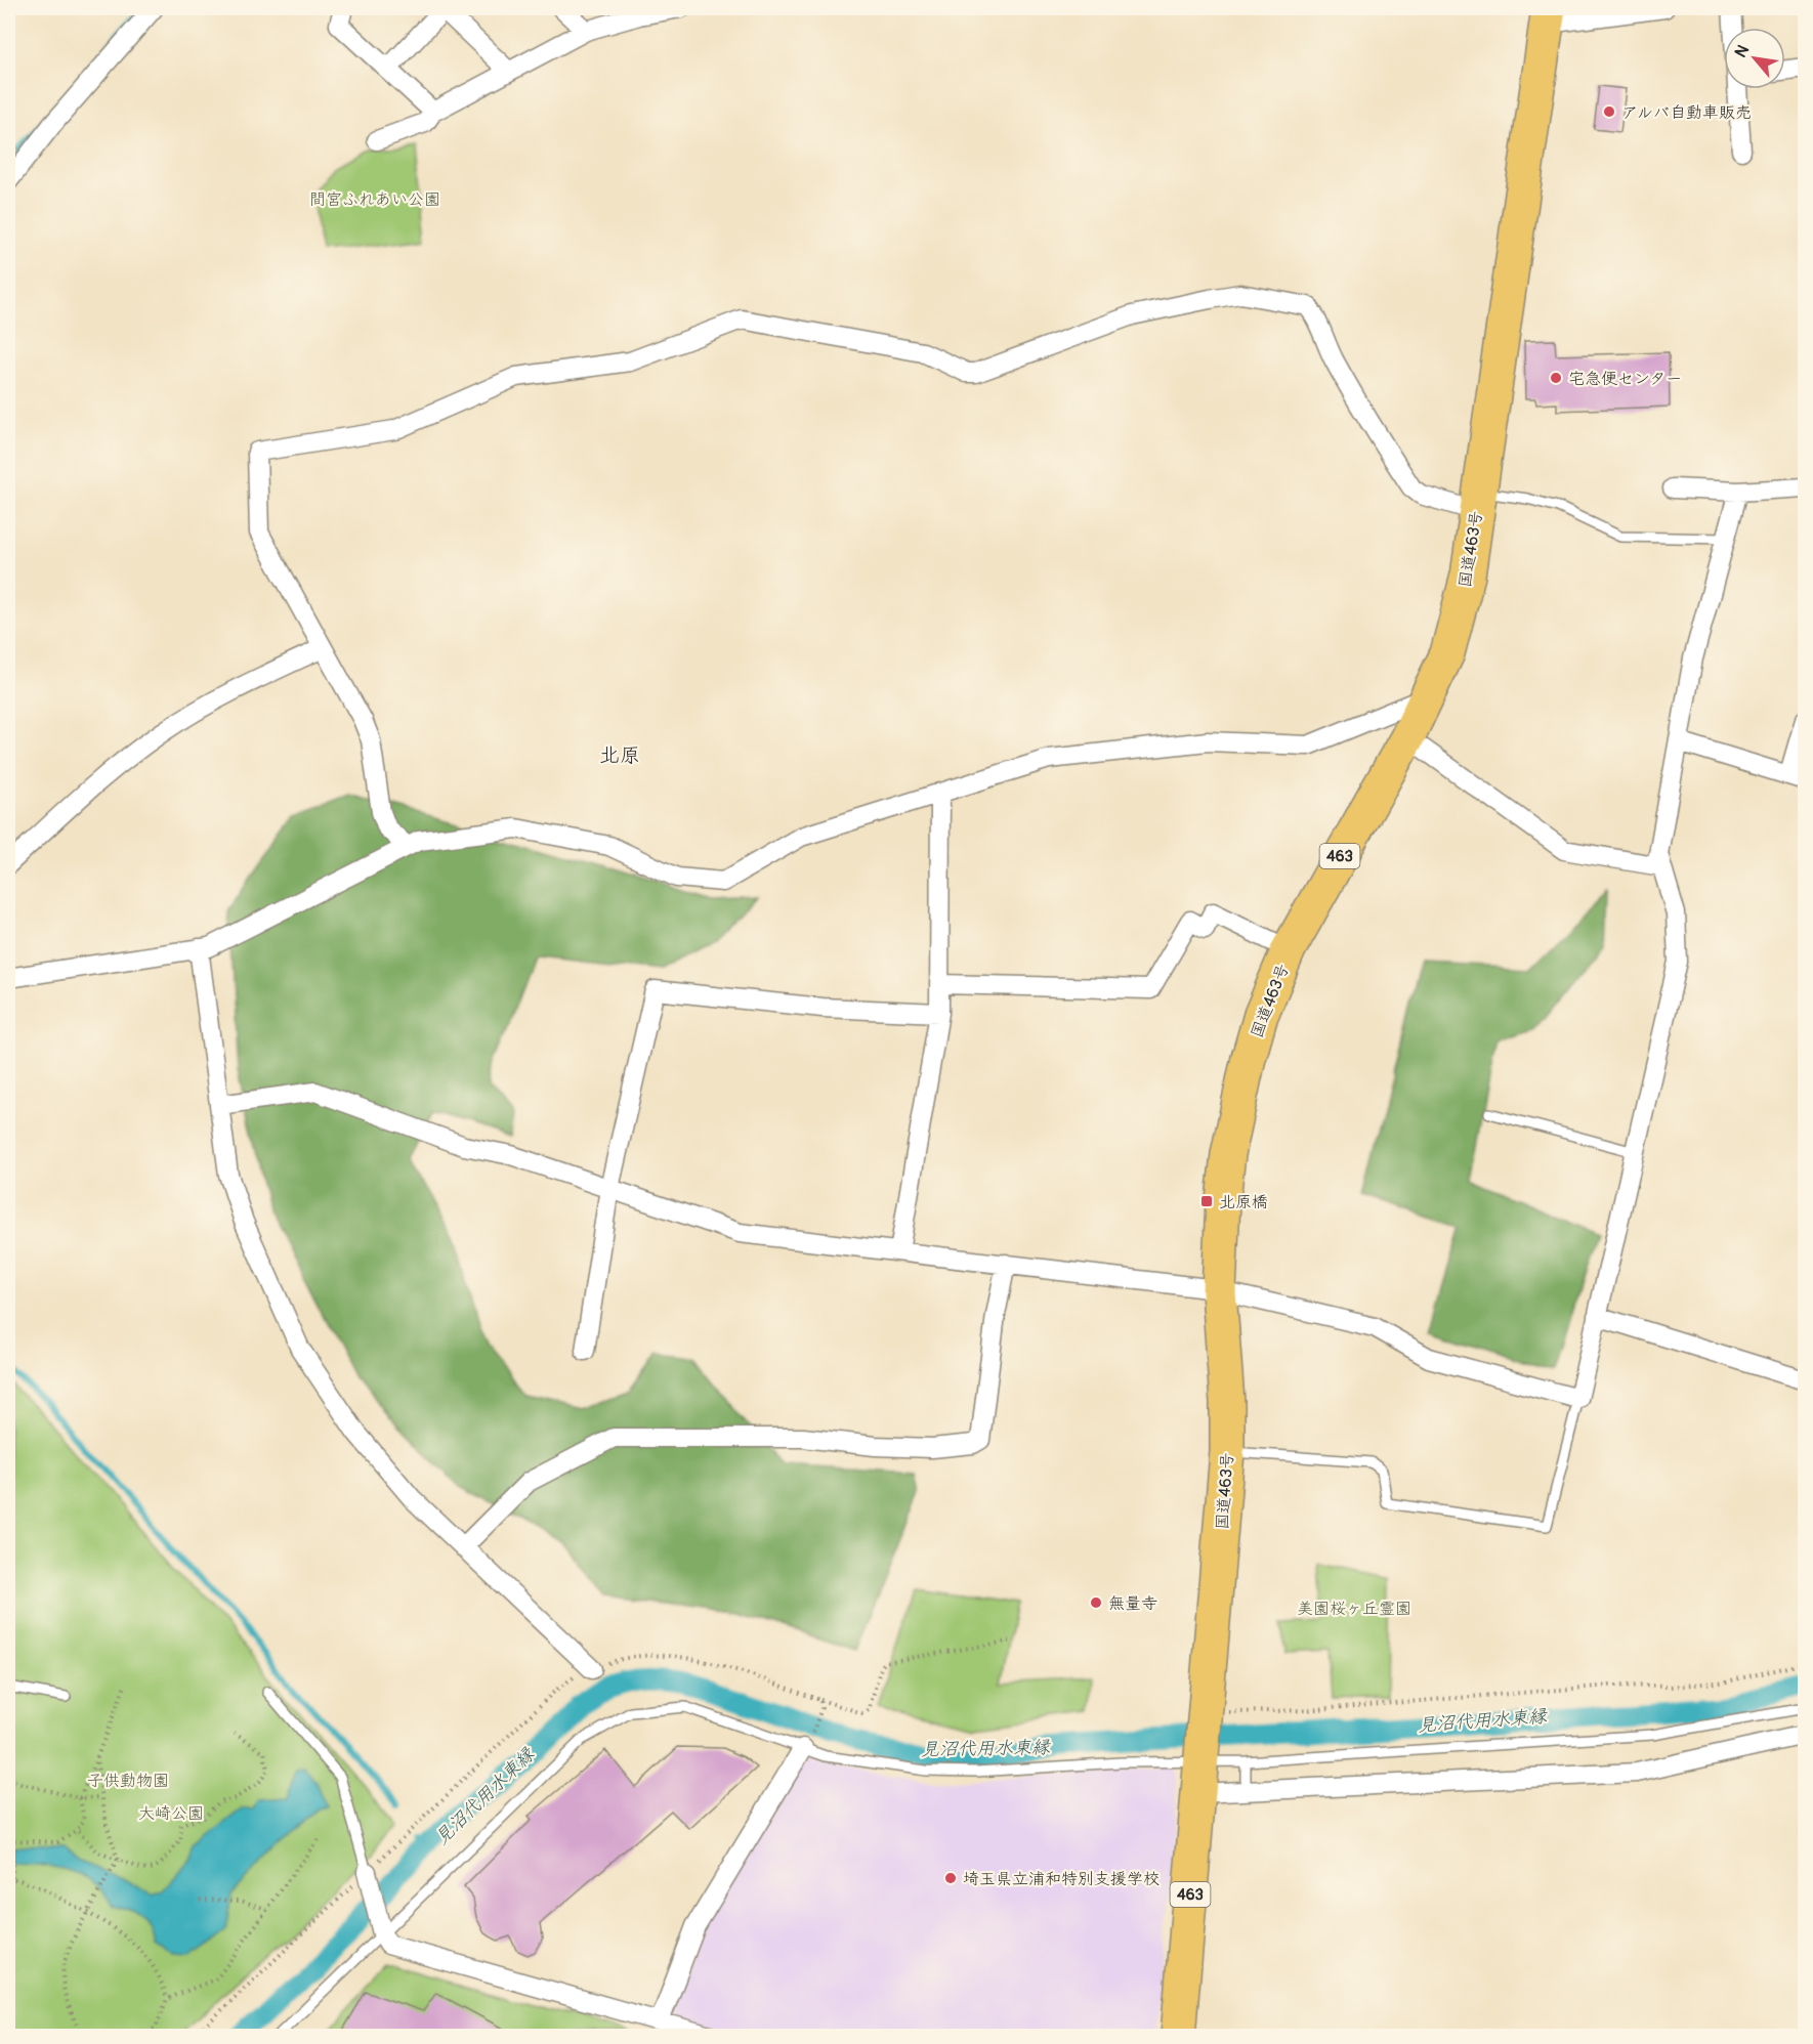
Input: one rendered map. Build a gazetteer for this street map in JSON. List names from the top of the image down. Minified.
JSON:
{"streets":{"highway":["国道463号","463"]},"districts":["北原"],"water":["見沼代用水東縁"],"parks":["間宮ふれあい公園","美園桜ヶ丘霊園","子供動物園","大崎公園"],"places":{"other":["アルバ自動車販売","宅急便センター","無量寺","埼玉県立浦和特別支援学校"],"transit":["北原橋"]},"north":"top left"}
